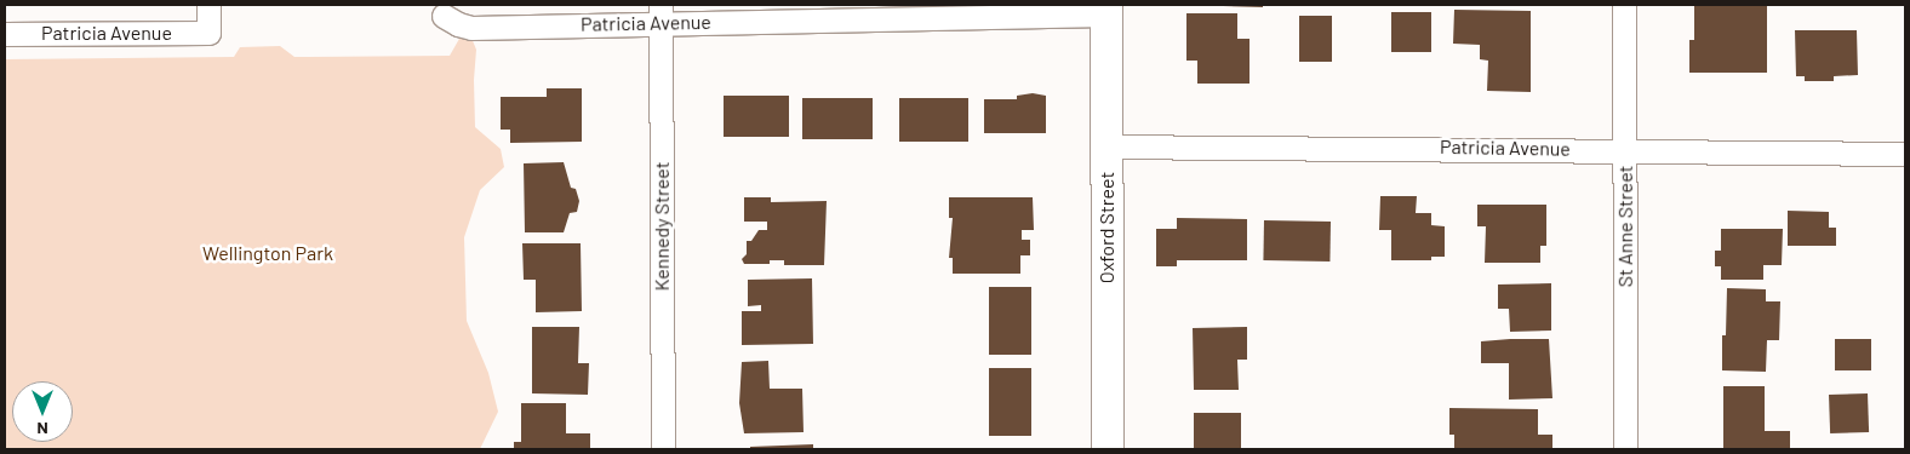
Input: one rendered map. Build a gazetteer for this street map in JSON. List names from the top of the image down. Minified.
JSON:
{"streets":{"main road":["Oxford Street"],"street":["Patricia Avenue","Kennedy Street","St Anne Street"]},"crossings":[["Patricia Avenue","Kennedy Street"],["Patricia Avenue","St Anne Street"],["Patricia Avenue","Oxford Street"]],"parks":["Wellington Park"],"north":"bottom"}
